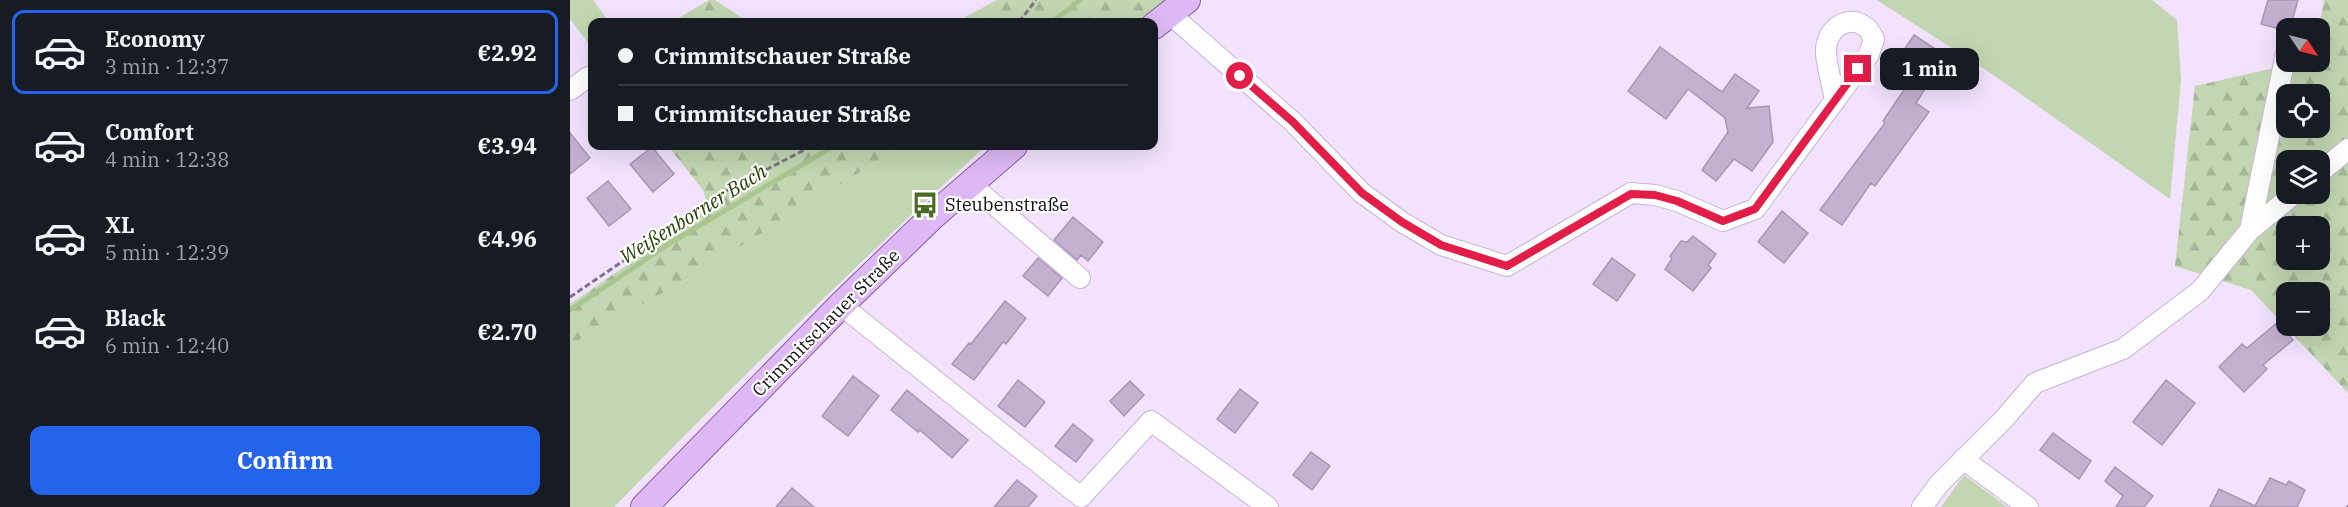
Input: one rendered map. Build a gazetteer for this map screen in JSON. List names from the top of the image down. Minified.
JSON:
{"streets":{"main road":["Crimmitschauer Straße"]},"water":["Weißenborner Bach"],"places":{"bus stop":["Steubenstraße"]},"north":"bottom right","page":{"list":[{"name":"Economy","note":"3 min · 12:37","value":"€2.92"},{"name":"Comfort","note":"4 min · 12:38","value":"€3.94"},{"name":"XL","note":"5 min · 12:39","value":"€4.96"},{"name":"Black","note":"6 min · 12:40","value":"€2.70"}],"map_buttons":["+","−"],"banner":["Crimmitschauer Straße","Crimmitschauer Straße"],"bubble":"1 min","buttons":"Confirm"}}
